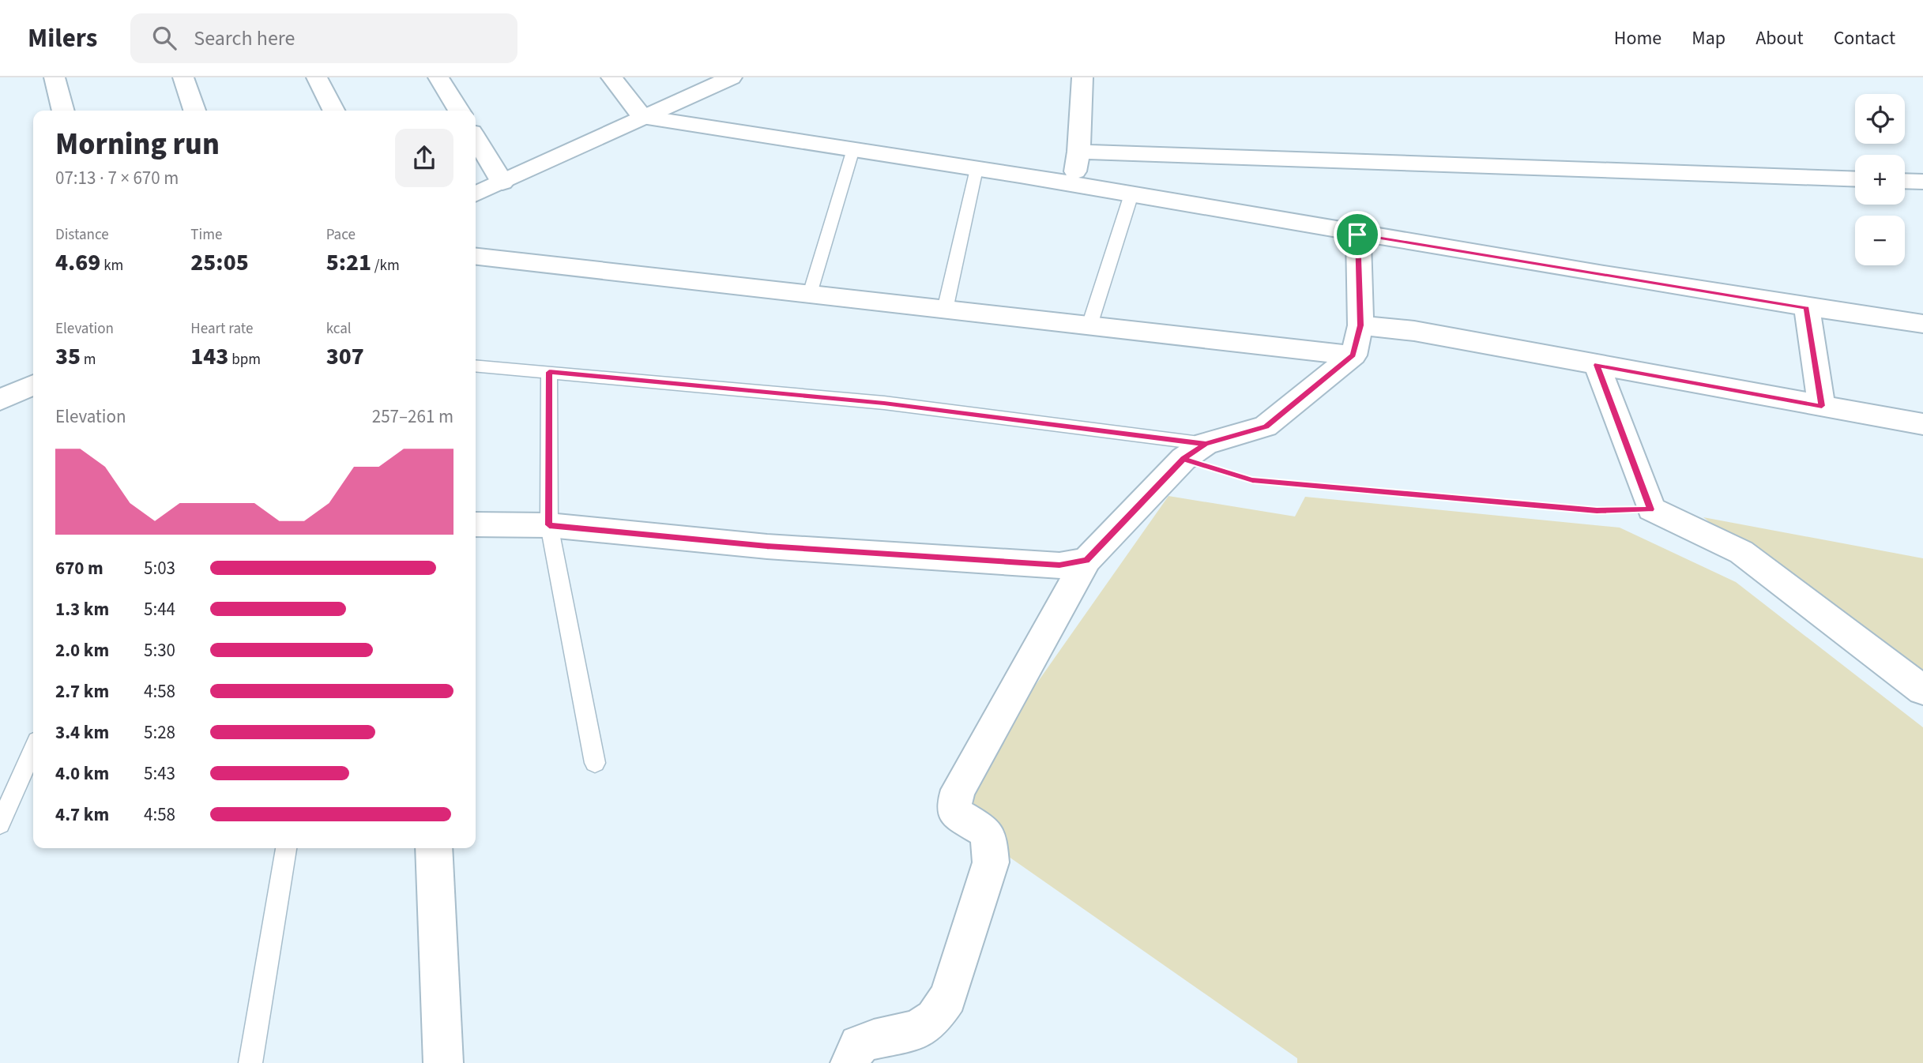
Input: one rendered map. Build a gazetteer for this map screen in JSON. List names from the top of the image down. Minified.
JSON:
{"page":{"header":"Milers","search":"Search here","nav":["Home","Map","About","Contact"],"map_buttons":["+","−"],"heading":["Morning run","07:13 · 7 × 670 m"],"stats":[["Distance","4.69 km"],["Time","25:05"],["Pace","5:21 /km"],["Elevation","35 m"],["Heart rate","143 bpm"],["kcal","307"]],"chart":["Elevation","257–261 m"],"list":[{"name":"670 m","note":"5:03"},{"name":"1.3 km","note":"5:44"},{"name":"2.0 km","note":"5:30"},{"name":"2.7 km","note":"4:58"},{"name":"3.4 km","note":"5:28"},{"name":"4.0 km","note":"5:43"},{"name":"4.7 km","note":"4:58"}]}}
